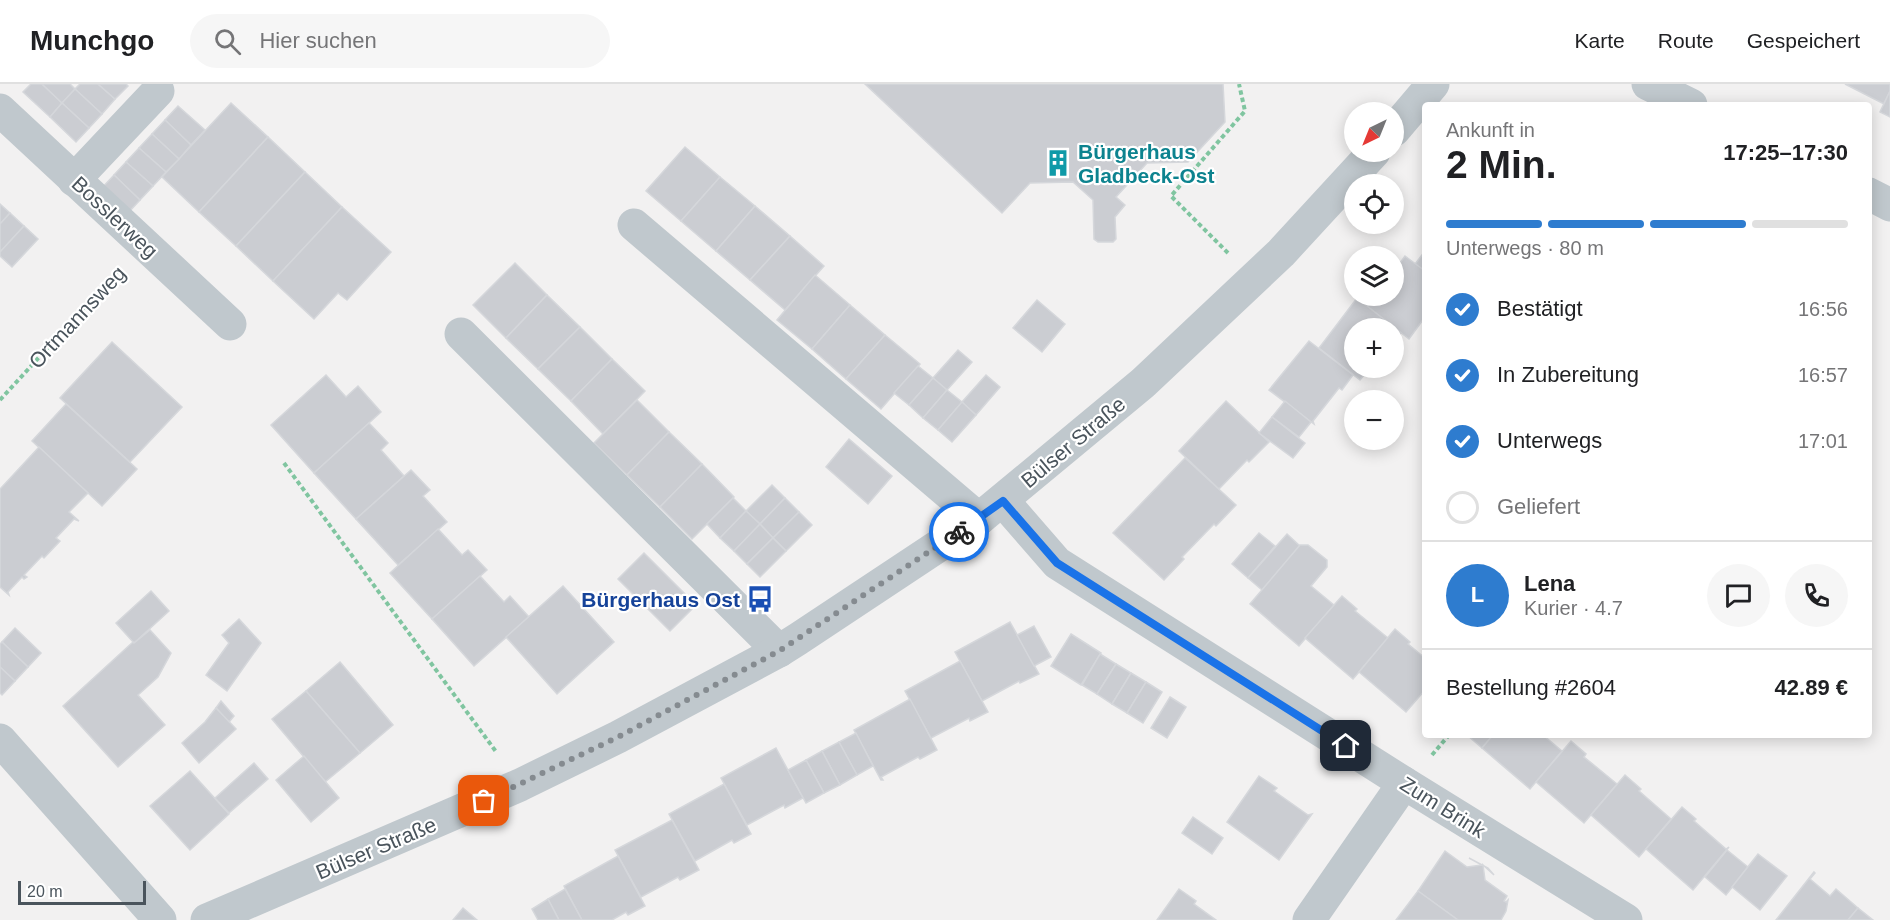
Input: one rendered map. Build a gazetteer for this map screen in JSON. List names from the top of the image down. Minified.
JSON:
{"streets":{"street":["Bosslerweg","Bülser Straße","Zum Brink"],"path":["Ortmannsweg"]},"crossings":[["Bülser Straße","Zum Brink"]],"places":{"building":["Bürgerhaus Gladbeck-Ost"],"bus stop":["Bürgerhaus Ost"]},"scale_bar":"20 m","north":"bottom left","page":{"header":"Munchgo","search":"Hier suchen","nav":["Karte","Route","Gespeichert"],"map_buttons":["+","−"],"heading":["2 Min.","Ankunft in","17:25–17:30"],"panel":["Lena","Kurier · 4.7","Bestellung #2604","42.89 €"],"bar":"Unterwegs · 80 m","list":[["Bestätigt","16:56"],["In Zubereitung","16:57"],["Unterwegs","17:01"],"Geliefert"],"round":"L","scale":"20 m"}}
